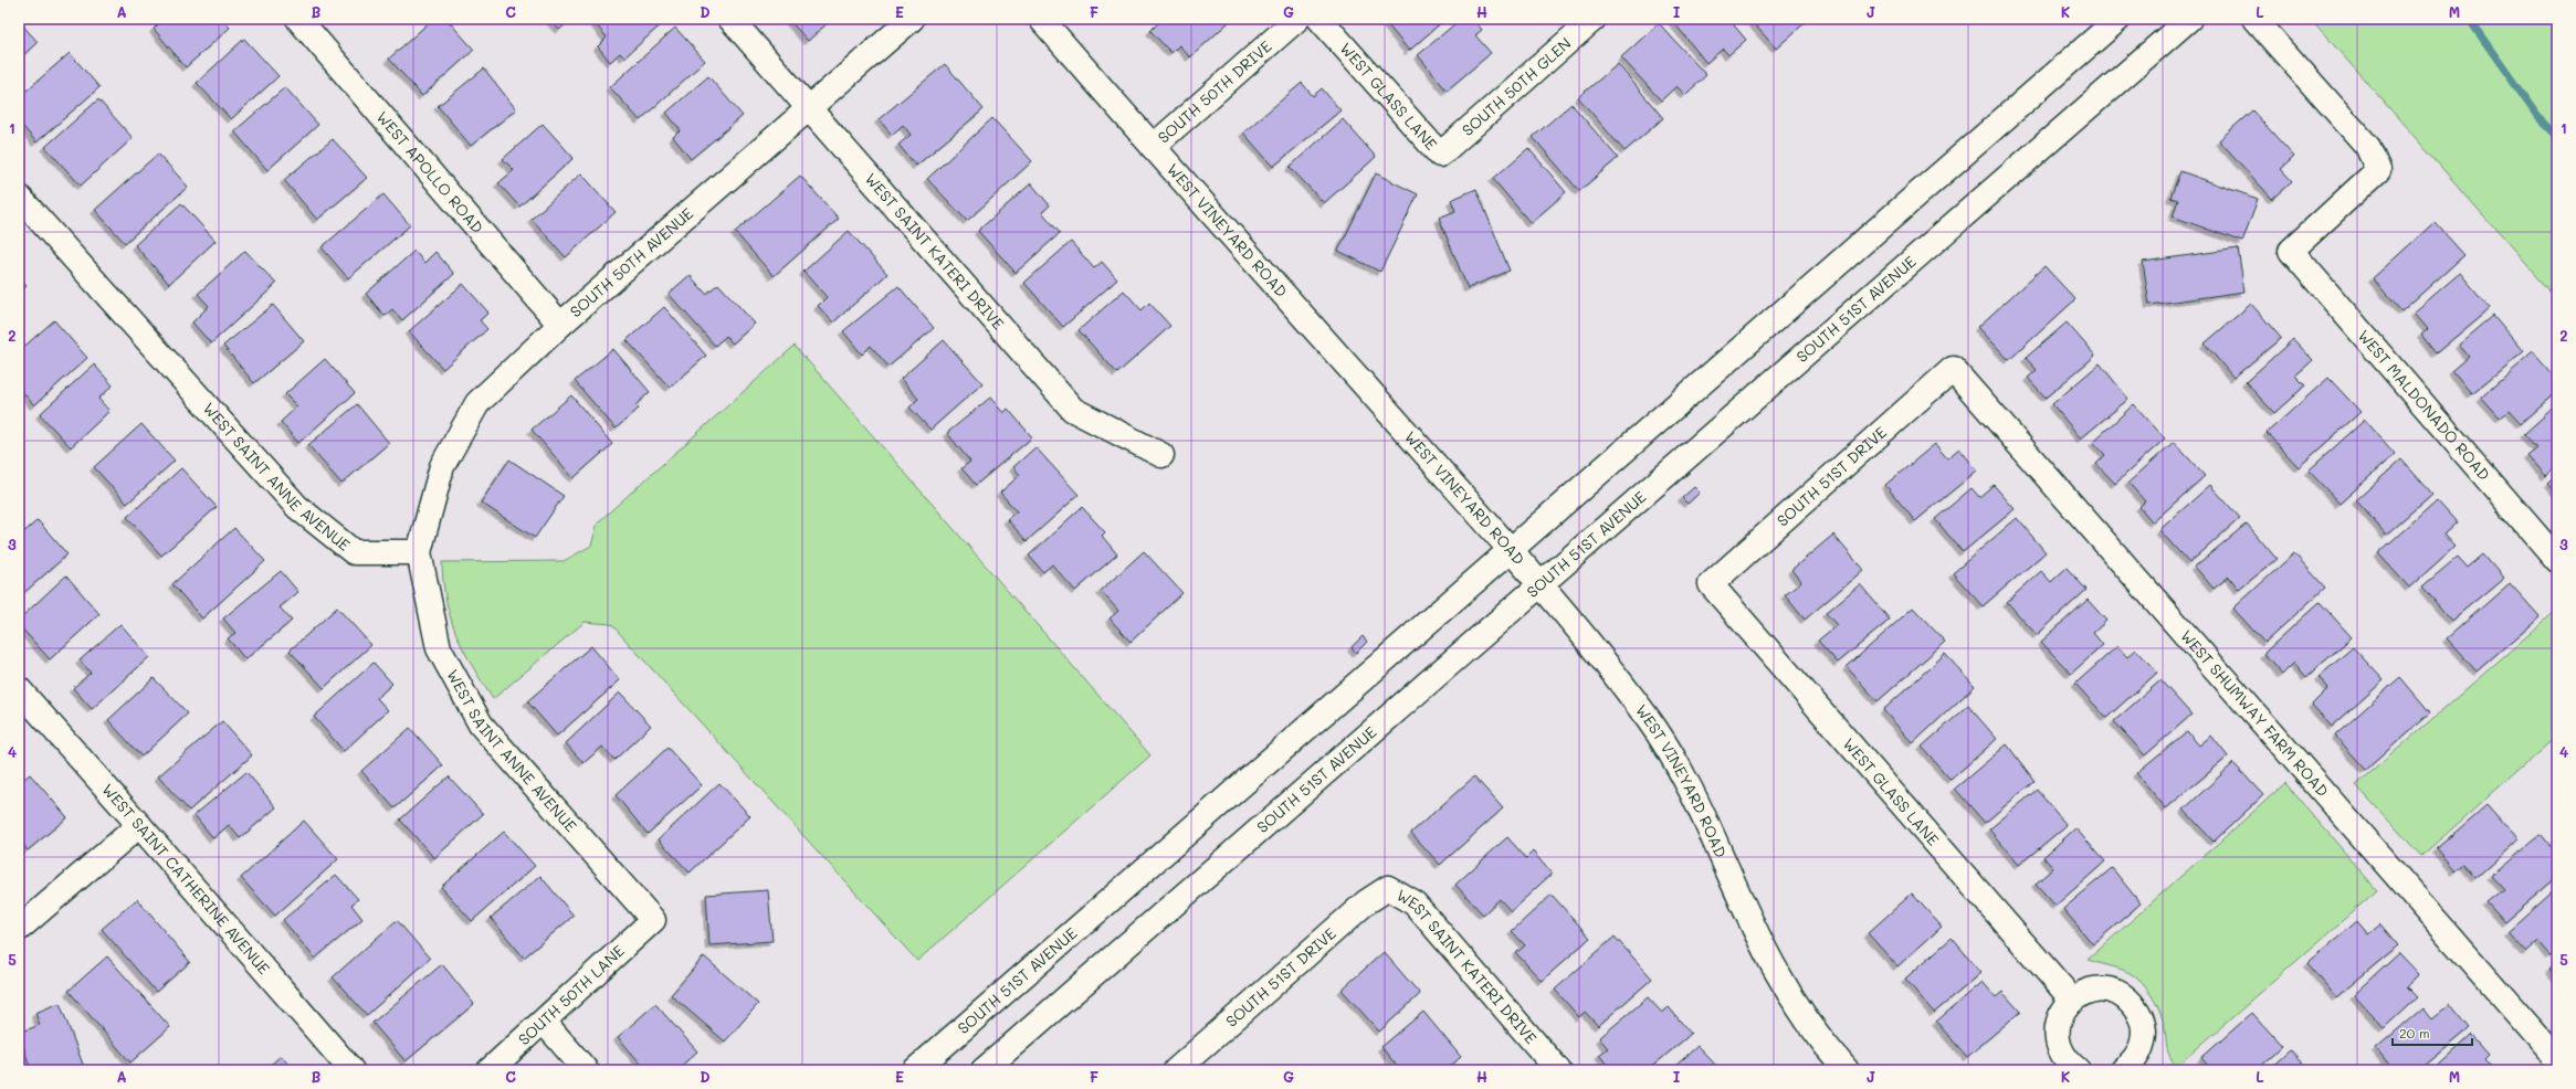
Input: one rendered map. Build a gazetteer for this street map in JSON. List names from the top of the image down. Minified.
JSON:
{"streets":{"street":["SOUTH 50TH GLEN","SOUTH 50TH DRIVE","WEST GLASS LANE","WEST APOLLO ROAD","WEST VINEYARD ROAD","WEST SAINT KATERI DRIVE","SOUTH 50TH AVENUE","SOUTH 51ST AVENUE","WEST MALDONADO ROAD","WEST SAINT ANNE AVENUE","SOUTH 51ST DRIVE","WEST SHUMWAY FARM ROAD","WEST SAINT CATHERINE AVENUE","SOUTH 50TH LANE"]},"crossings":[["SOUTH 50TH GLEN","WEST GLASS LANE"],["SOUTH 50TH DRIVE","WEST VINEYARD ROAD"],["WEST GLASS LANE","SOUTH 51ST DRIVE"],["WEST APOLLO ROAD","SOUTH 50TH AVENUE"],["WEST VINEYARD ROAD","SOUTH 51ST AVENUE"],["WEST SAINT KATERI DRIVE","SOUTH 50TH AVENUE"],["WEST SAINT KATERI DRIVE","SOUTH 51ST DRIVE"],["SOUTH 50TH AVENUE","WEST SAINT ANNE AVENUE"],["WEST SAINT ANNE AVENUE","SOUTH 50TH LANE"],["SOUTH 51ST DRIVE","WEST SHUMWAY FARM ROAD"]],"scale_bar":"20 m","grid":{"columns":["A","B","C","D","E","F","G","H","I","J","K","L","M"],"rows":["1","2","3","4","5"]}}
